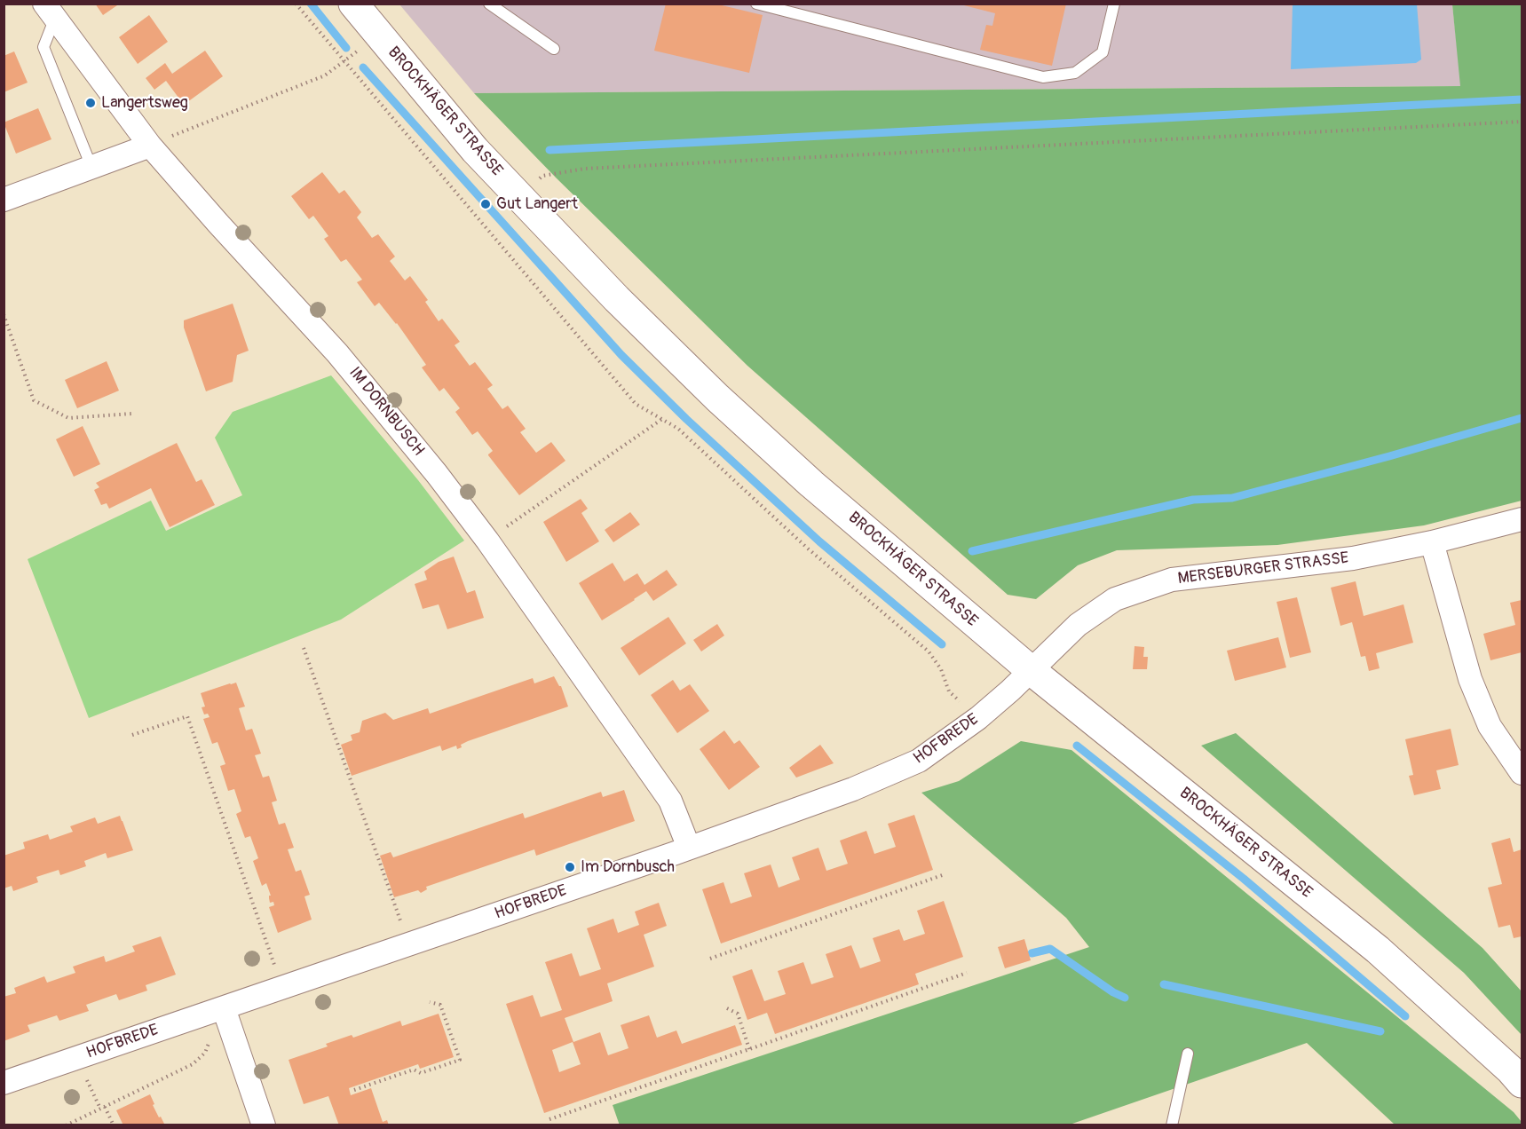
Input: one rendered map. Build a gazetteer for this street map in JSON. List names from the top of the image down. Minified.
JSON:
{"streets":{"main road":["BROCKHÄGER STRASSE"],"street":["IM DORNBUSCH","MERSEBURGER STRASSE","HOFBREDE"]},"crossings":[["BROCKHÄGER STRASSE","MERSEBURGER STRASSE"],["BROCKHÄGER STRASSE","HOFBREDE"],["IM DORNBUSCH","HOFBREDE"],["MERSEBURGER STRASSE","HOFBREDE"]],"places":["Langertsweg","Gut Langert","Im Dornbusch"]}
